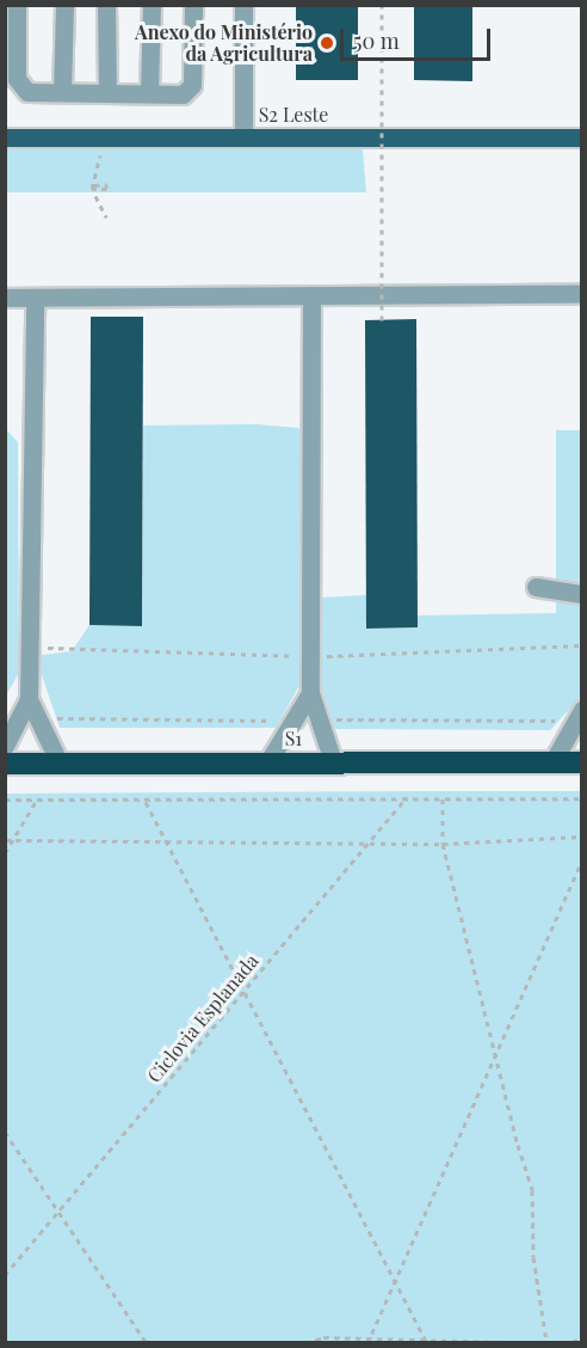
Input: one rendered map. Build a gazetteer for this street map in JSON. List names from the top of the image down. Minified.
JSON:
{"streets":{"highway":["S1"],"main road":["S2 Leste"],"path":["Ciclovia Esplanada"]},"places":["Anexo do Ministério da Agricultura"],"scale_bar":"50 m"}
